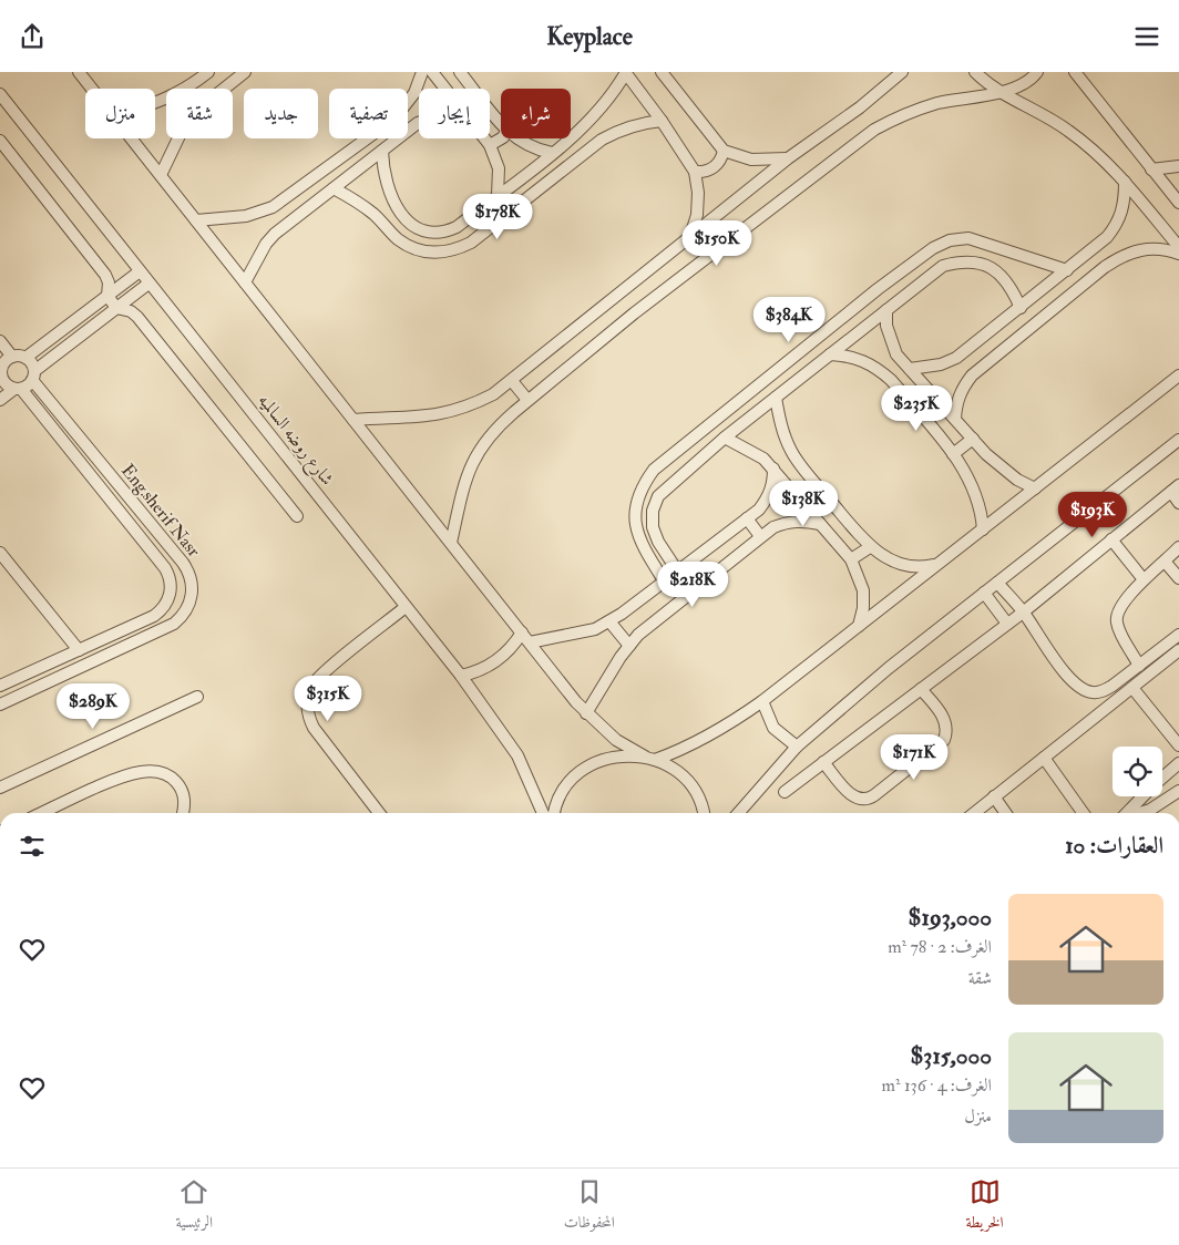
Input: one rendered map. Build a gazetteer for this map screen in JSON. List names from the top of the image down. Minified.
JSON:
{"streets":{"street":["شارع روضه السالميه","Eng.sherif Nasr"]},"page":{"header":"Keyplace","chip":["شراء","إيجار","تصفية","جديد","شقة","منزل"],"price":["$178K","$150K","$384K","$235K","$138K","$193K","$218K","$315K","$289K","$171K"],"heading":"العقارات: 10","list":[{"name":"$193,000","note":"الغرف: 2 · 78 m² · شقة"},{"name":"$315,000","note":"الغرف: 4 · 136 m² · منزل"}],"tabs":["الخريطة","المحفوظات","الرئيسية"]}}
